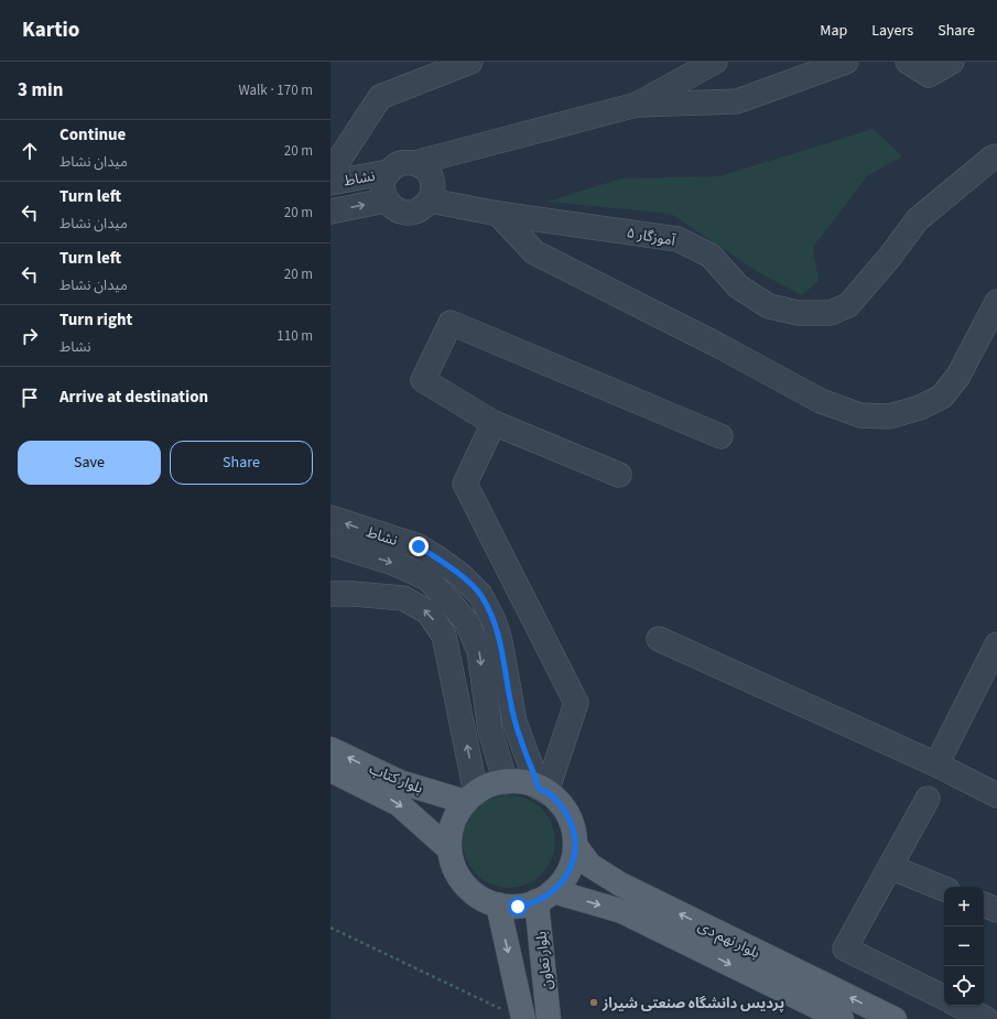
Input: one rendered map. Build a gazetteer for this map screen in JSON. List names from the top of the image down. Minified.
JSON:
{"streets":{"main road":["بلوار کتاب","بلوار نهم دی","بلوار تعاون"],"street":["نشاط","آموزگار ۵"]},"crossings":[["نشاط","آموزگار ۵"],["نشاط","بلوار کتاب"],["نشاط","بلوار نهم دی"],["نشاط","بلوار تعاون"],["بلوار کتاب","بلوار نهم دی"],["بلوار کتاب","بلوار تعاون"],["بلوار نهم دی","بلوار تعاون"]],"places":["پردیس دانشگاه صنعتی شیراز"],"page":{"header":"Kartio","nav":["Map","Layers","Share"],"heading":["3 min","Walk · 170 m"],"list":[["Continue","میدان نشاط","20 m"],["Turn left","میدان نشاط","20 m"],["Turn left","میدان نشاط","20 m"],["Turn right","نشاط","110 m"],"Arrive at destination"],"buttons":["Save","Share"],"map_buttons":["+","−"]}}
